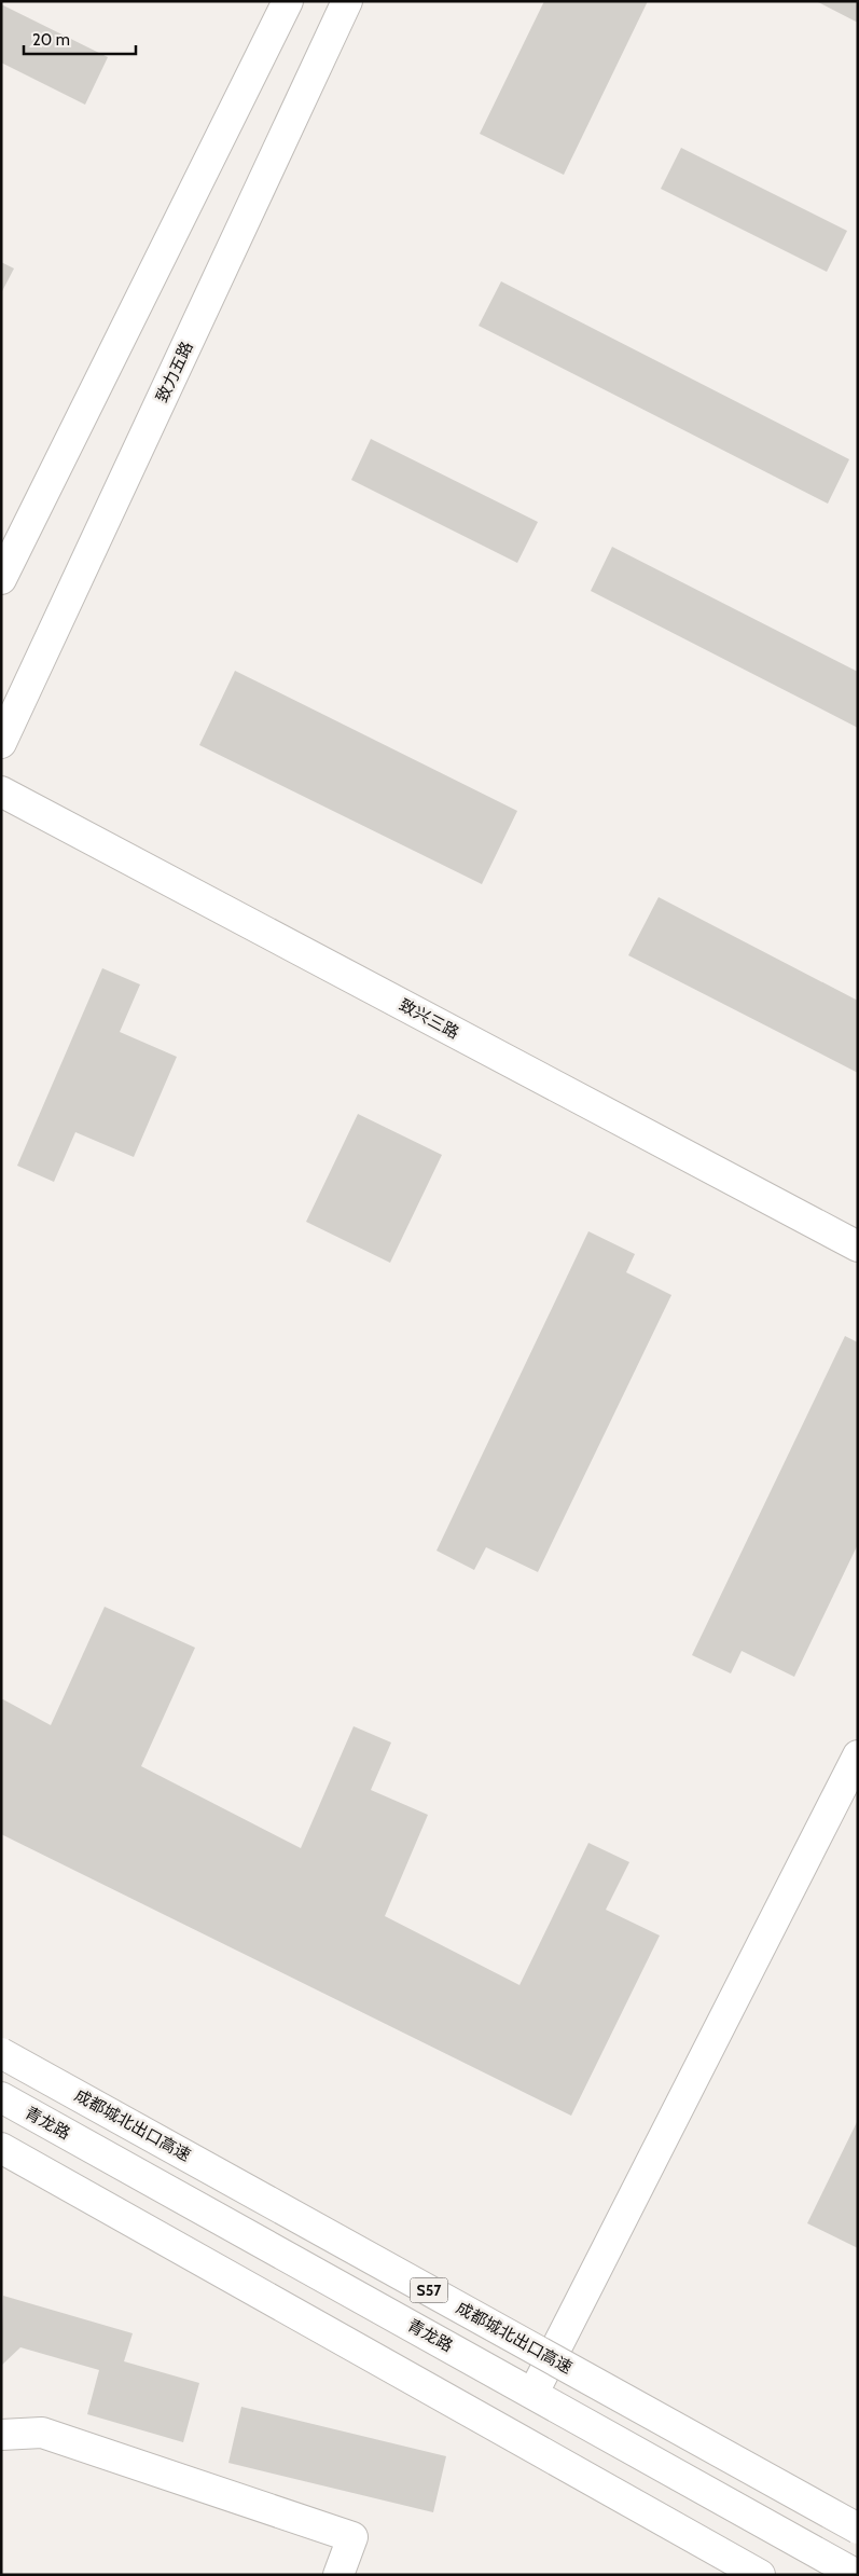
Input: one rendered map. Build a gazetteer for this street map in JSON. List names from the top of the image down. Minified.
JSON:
{"streets":{"main road":["致力五路","致兴三路","青龙路","成都城北出口高速","S57"]},"scale_bar":"20 m"}
